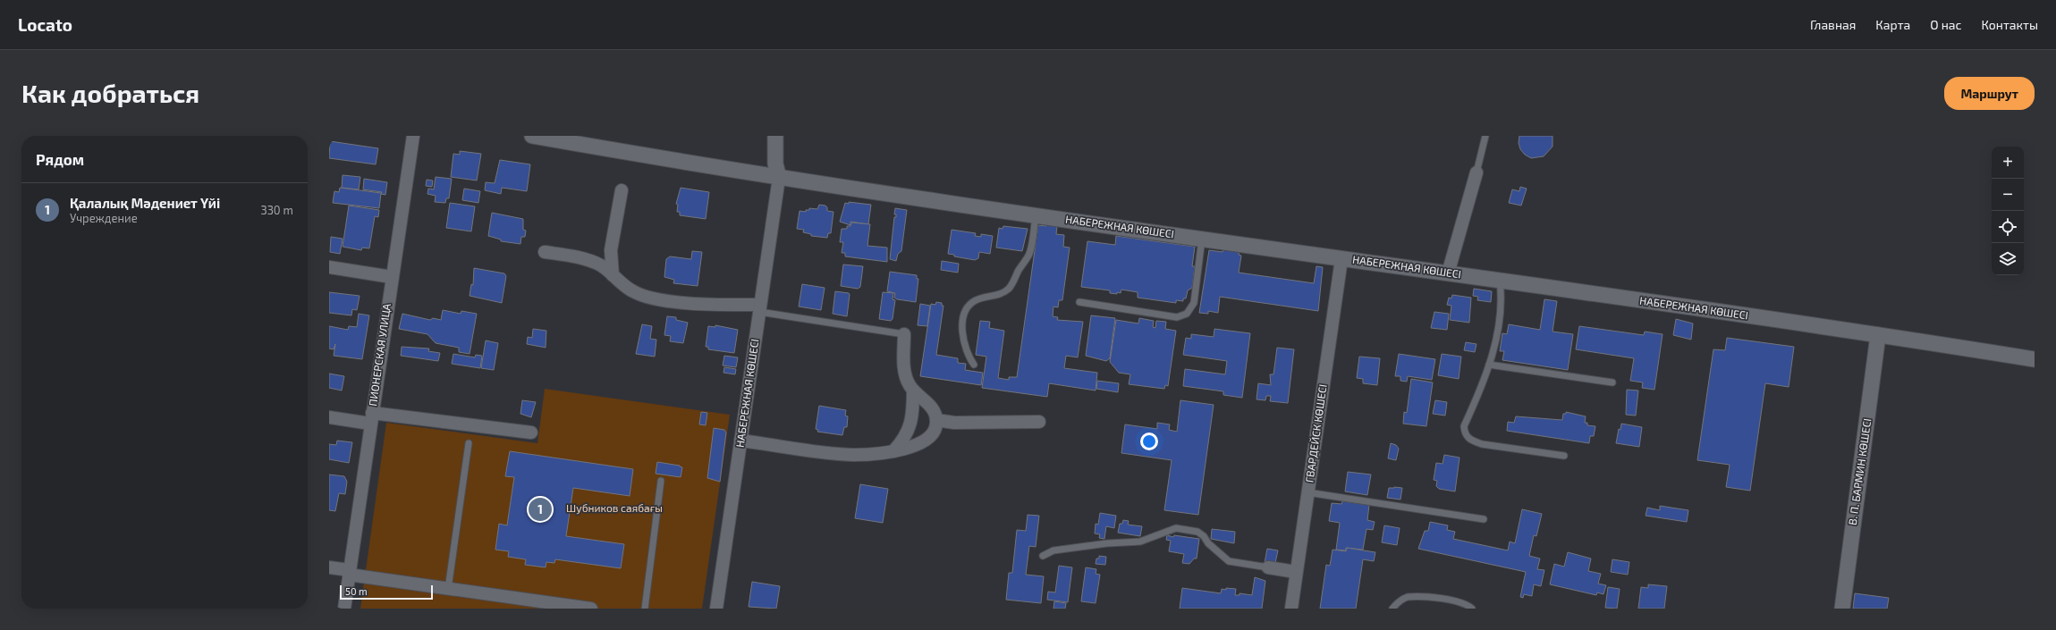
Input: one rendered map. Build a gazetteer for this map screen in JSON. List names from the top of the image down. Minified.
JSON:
{"streets":{"street":["НАБЕРЕЖНАЯ КӨШЕСІ","ПИОНЕРСКАЯ УЛИЦА","ГВАРДЕЙСК КӨШЕСІ","В. П. БАРМИН КӨШЕСІ"]},"crossings":[["НАБЕРЕЖНАЯ КӨШЕСІ","ГВАРДЕЙСК КӨШЕСІ"],["НАБЕРЕЖНАЯ КӨШЕСІ","В. П. БАРМИН КӨШЕСІ"]],"parks":["Шубников саябағы"],"scale_bar":"50 m","page":{"header":"Locato","nav":["Главная","Карта","О нас","Контакты"],"buttons":"Маршрут","title":"Как добраться","heading":"Рядом","map_buttons":["+","−"],"list":[{"mark":"1","name":"Қалалық Мәдениет Үйі","note":"Учреждение","value":"330 m"}],"pins":"1","scale":"50 m"}}
